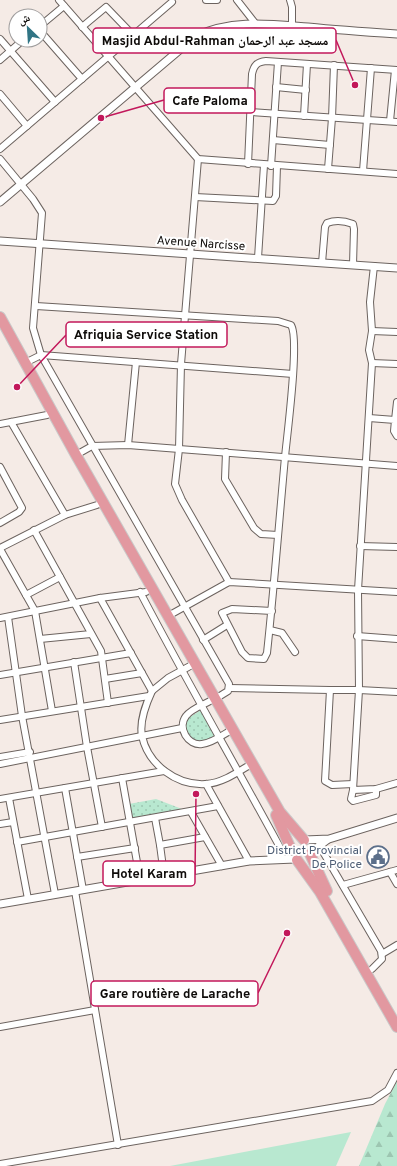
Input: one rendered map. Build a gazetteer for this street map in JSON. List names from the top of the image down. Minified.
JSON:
{"streets":{"street":["Avenue Narcisse"]},"places":{"other":["Masjid Abdul-Rahman مسجد عبد الرحمان","Cafe Paloma","Afriquia Service Station","Hotel Karam","Gare routière de Larache"],"public building":["District Provincial De Police"]},"north":"top left"}
